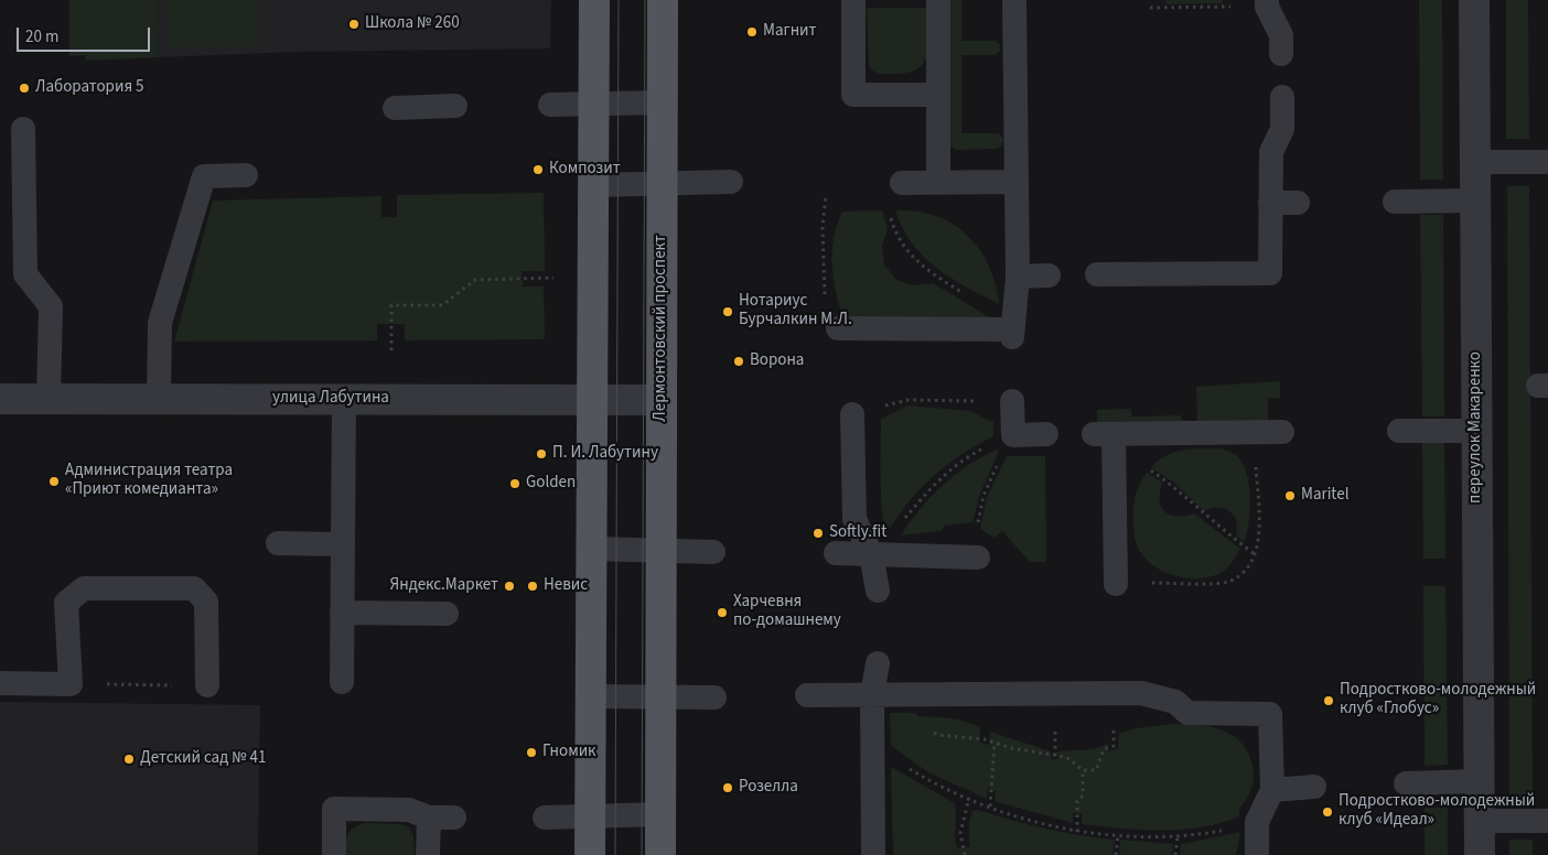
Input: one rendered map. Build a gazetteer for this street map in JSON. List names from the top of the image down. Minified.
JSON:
{"streets":{"main road":["Лермонтовский проспект"],"street":["улица Лабутина","переулок Макаренко"]},"crossings":[["Лермонтовский проспект","улица Лабутина"]],"places":["Школа № 260","Магнит","Лаборатория 5","Композит","Нотариус Бурчалкин М.Л.","Ворона","П. И. Лабутину","Администрация театра «Приют комедианта»","Golden","Maritel","Softly.fit","Яндекс.Маркет","Невис","Харчевня по-домашнему","Подростково-молодежный клуб «Глобус»","Гномик","Детский сад № 41","Розелла","Подростково-молодежный клуб «Идеал»"],"scale_bar":"20 m"}
